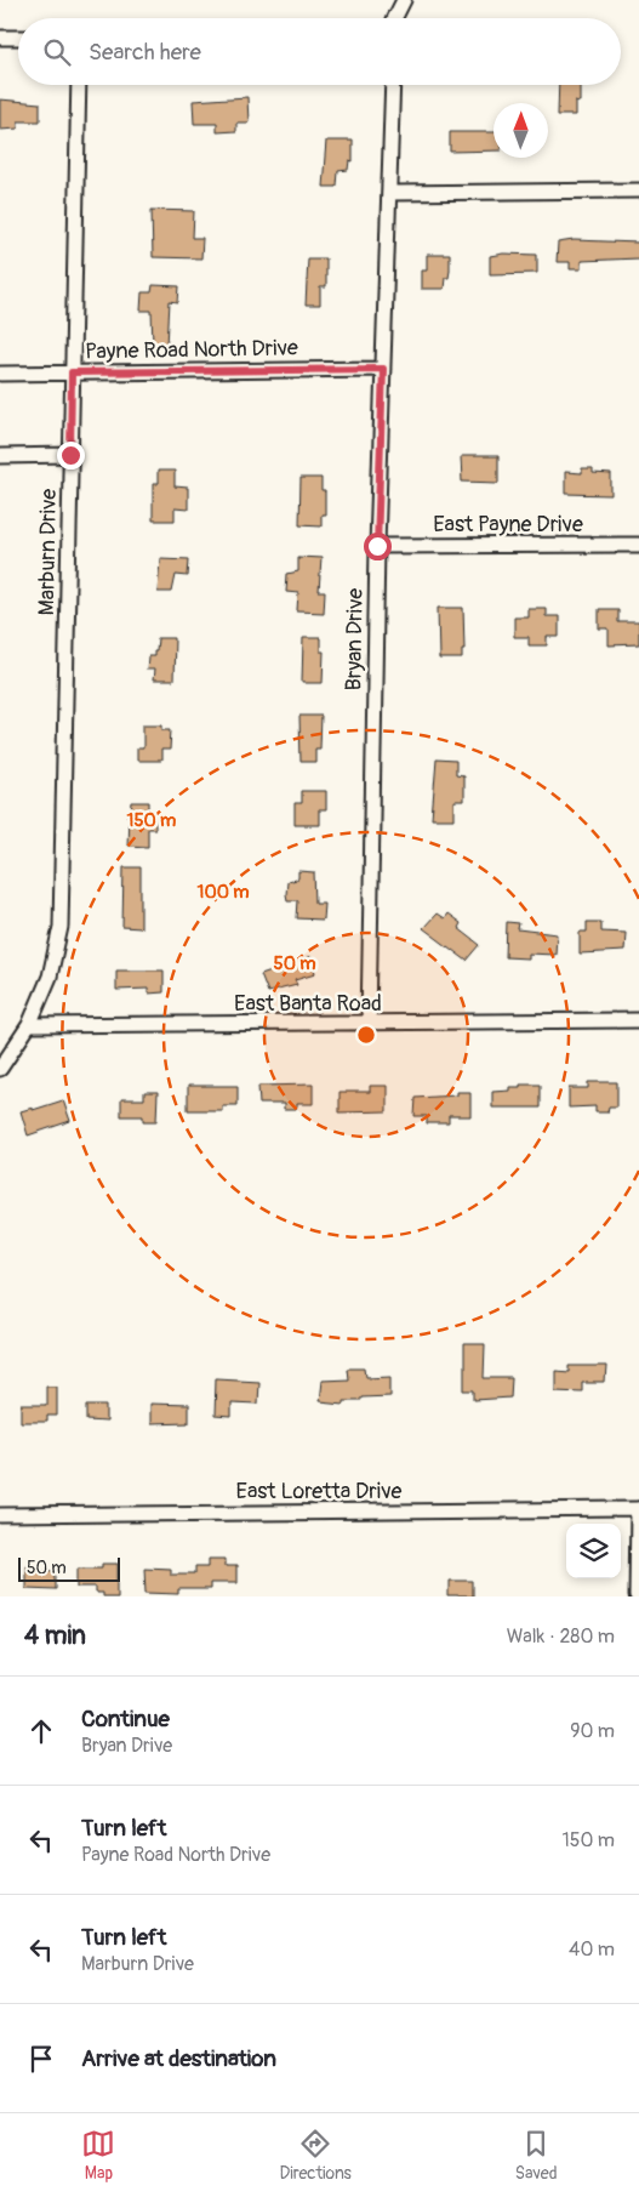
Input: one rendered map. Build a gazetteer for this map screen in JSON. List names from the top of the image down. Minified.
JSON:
{"streets":{"street":["Payne Road North Drive","East Payne Drive","Marburn Drive","Bryan Drive","East Banta Road","East Loretta Drive"]},"crossings":[["Payne Road North Drive","Marburn Drive"],["Payne Road North Drive","Bryan Drive"],["East Payne Drive","Bryan Drive"],["Marburn Drive","East Banta Road"],["Bryan Drive","East Banta Road"]],"scale_bar":"50 m","north":"top","page":{"search":"Search here","scale":"50 m","heading":["4 min","Walk · 280 m"],"list":[["Continue","Bryan Drive","90 m"],["Turn left","Payne Road North Drive","150 m"],["Turn left","Marburn Drive","40 m"],"Arrive at destination"],"nav":["Map","Directions","Saved"]},"rings":["150 m","100 m","50 m"]}
